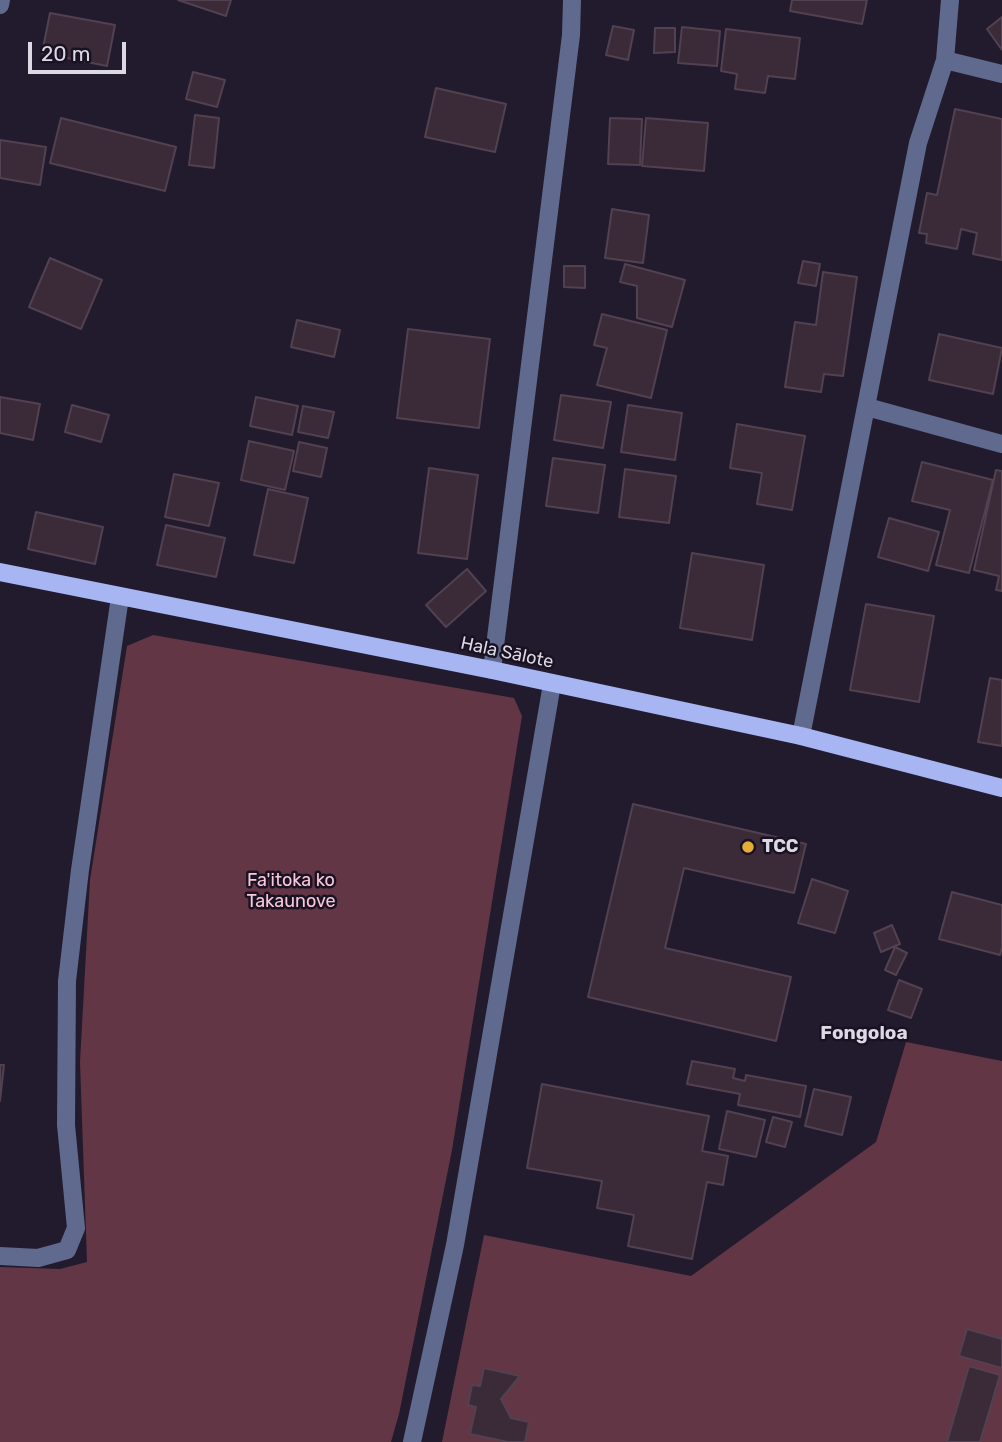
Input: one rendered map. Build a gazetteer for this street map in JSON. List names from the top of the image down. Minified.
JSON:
{"streets":{"main road":["Hala Sālote"]},"districts":["Fongoloa"],"parks":["Fa'itoka ko Takaunove"],"places":["TCC"],"scale_bar":"20 m"}
